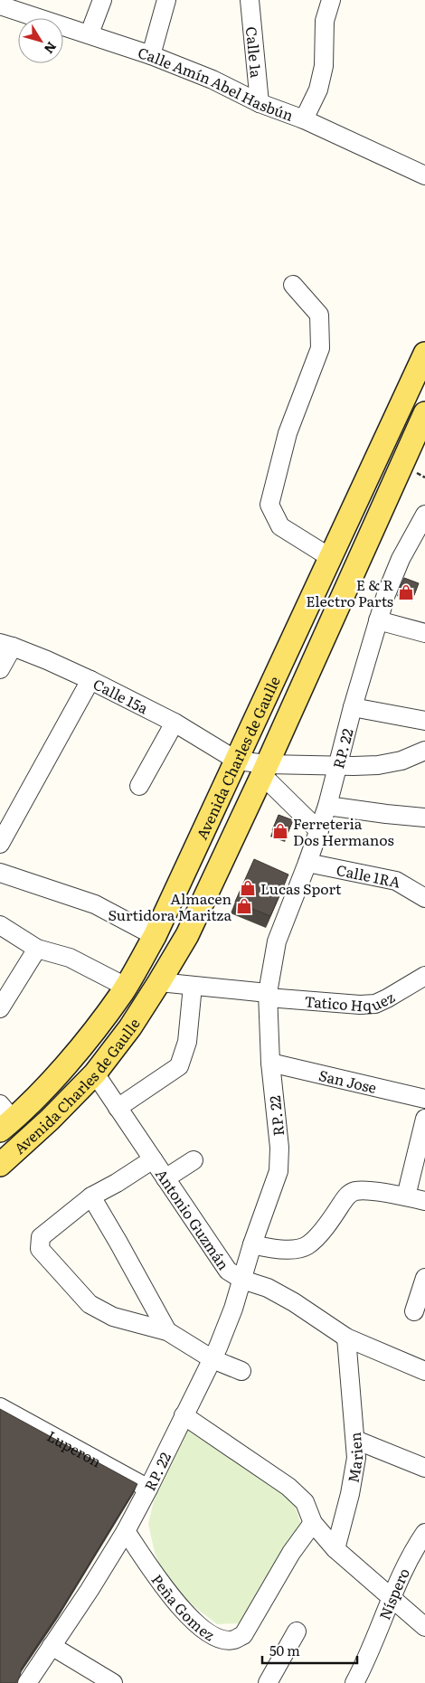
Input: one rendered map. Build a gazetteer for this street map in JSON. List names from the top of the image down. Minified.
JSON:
{"streets":{"main road":["Avenida Charles de Gaulle"],"street":["Calle 1a","Calle Amín Abel Hasbún","Calle 15a","RP. 22","Calle 1RA","Tatico Hquez","San Jose","Antonio Guzmán","Luperon","Marien","Níspero","Peña Gomez"]},"crossings":[["Calle 1a","Calle Amín Abel Hasbún"],["Calle 15a","Avenida Charles de Gaulle"],["RP. 22","Calle 1RA"],["RP. 22","Tatico Hquez"],["RP. 22","San Jose"],["RP. 22","Antonio Guzmán"],["RP. 22","Luperon"],["RP. 22","Peña Gomez"],["Avenida Charles de Gaulle","Tatico Hquez"],["Avenida Charles de Gaulle","Antonio Guzmán"],["Antonio Guzmán","Marien"]],"places":{"shop":["E & R Electro Parts","Ferreteria Dos Hermanos","Lucas Sport","Almacen Surtidora Maritza"]},"scale_bar":"50 m","north":"bottom right"}
